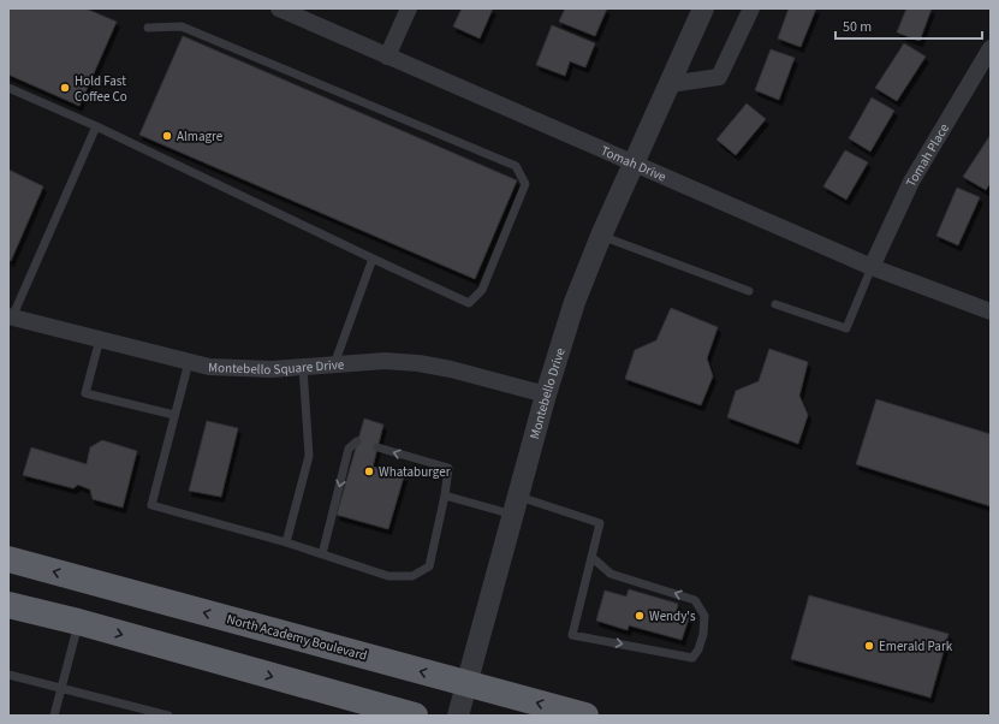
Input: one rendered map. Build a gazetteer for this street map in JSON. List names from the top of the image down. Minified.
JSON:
{"streets":{"highway":["North Academy Boulevard"],"street":["Tomah Place","Tomah Drive","Montebello Square Drive","Montebello Drive"]},"crossings":[["Tomah Place","Tomah Drive"],["Tomah Drive","Montebello Drive"],["Montebello Square Drive","Montebello Drive"],["Montebello Drive","North Academy Boulevard"]],"places":["Hold Fast Coffee Co","Almagre","Whataburger","Wendy's","Emerald Park"],"scale_bar":"50 m"}
